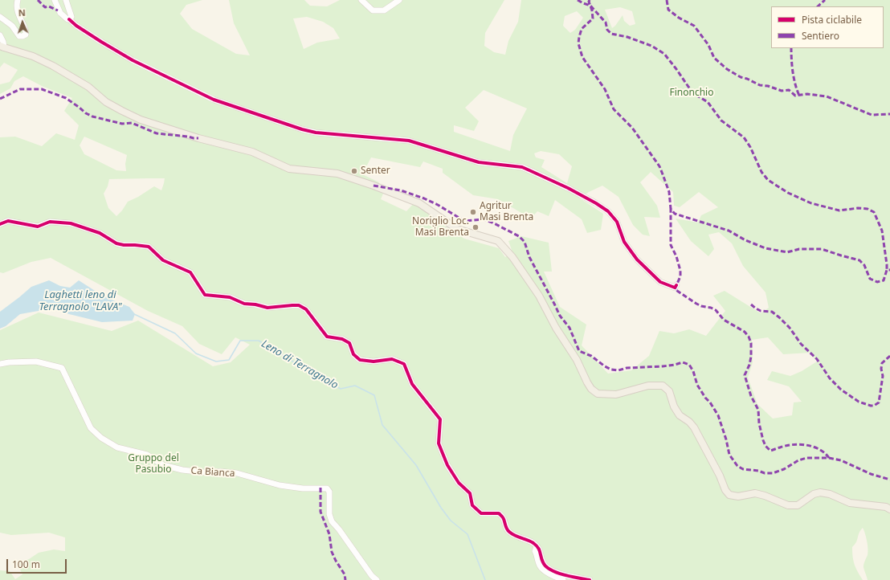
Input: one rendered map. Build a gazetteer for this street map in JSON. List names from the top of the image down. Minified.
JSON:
{"streets":{"street":["Ca Bianca"]},"water":["Laghetti leno di Terragnolo \"LAVA\"","Leno di Terragnolo"],"parks":["Finonchio","Gruppo del Pasubio"],"places":["Senter","Agritur Masi Brenta","Noriglio Loc. Masi Brenta"],"legend":["Pista ciclabile","Sentiero"],"scale_bar":"100 m","north":"top"}
